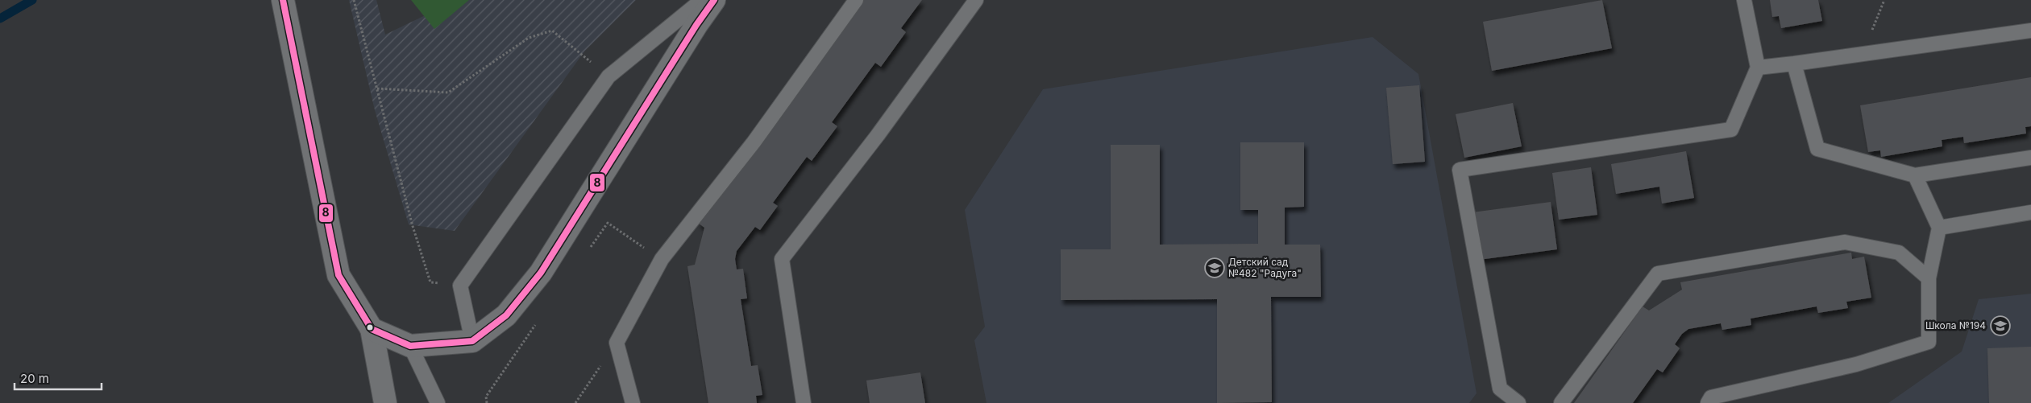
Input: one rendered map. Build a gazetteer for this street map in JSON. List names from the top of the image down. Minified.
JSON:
{"places":{"school or university":["Детский сад №482 \"Радуга\"","Школа №194"]},"lines":["transit line 8"],"scale_bar":"20 m"}
